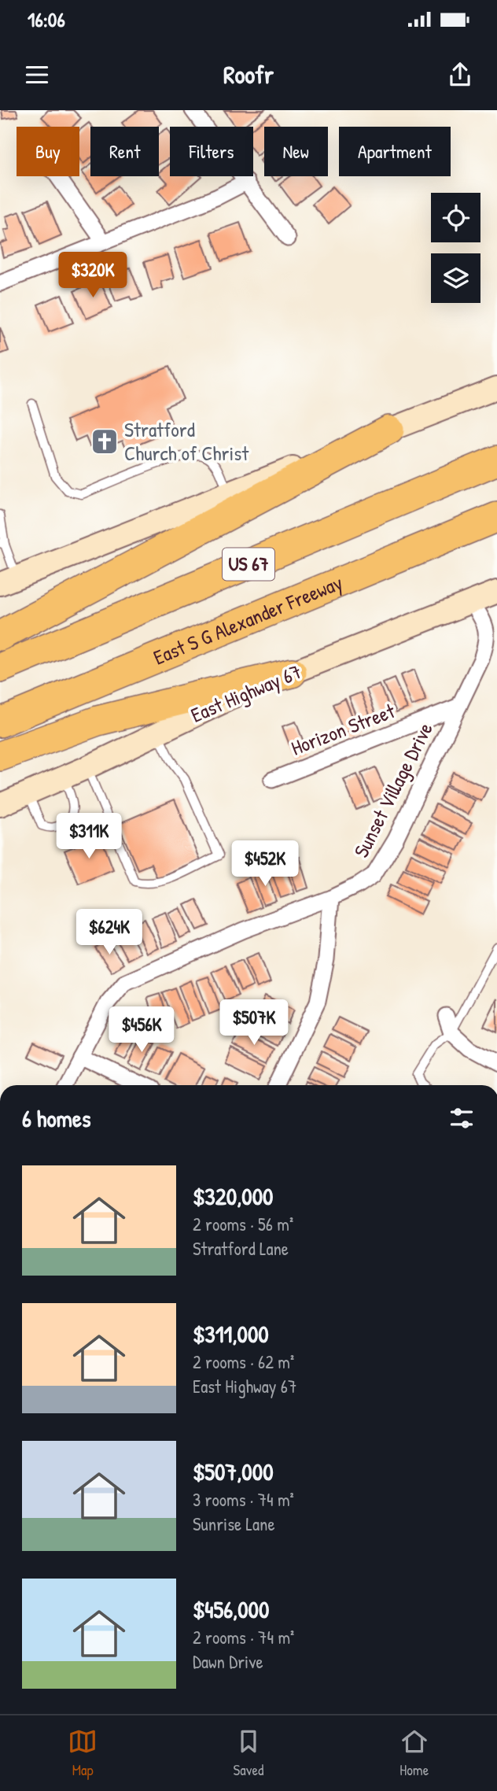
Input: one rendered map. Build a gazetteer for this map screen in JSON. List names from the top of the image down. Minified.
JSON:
{"streets":{"highway":["US 67","East S G Alexander Freeway"],"main road":["East Highway 67"],"street":["Horizon Street","Sunset Village Drive"]},"crossings":[["East Highway 67","Sunset Village Drive"],["Horizon Street","Sunset Village Drive"]],"places":{"church":["Stratford Church of Christ"]},"page":{"status":"16:06","header":"Roofr","chip":["Buy","Rent","Filters","New","Apartment"],"price":["$320K","$311K","$452K","$624K","$507K","$456K"],"heading":"6 homes","list":[{"name":"$320,000","note":"2 rooms · 56 m² · Stratford Lane"},{"name":"$311,000","note":"2 rooms · 62 m² · East Highway 67"},{"name":"$507,000","note":"3 rooms · 74 m² · Sunrise Lane"},{"name":"$456,000","note":"2 rooms · 74 m² · Dawn Drive"}],"tabs":["Map","Saved","Home"]}}
